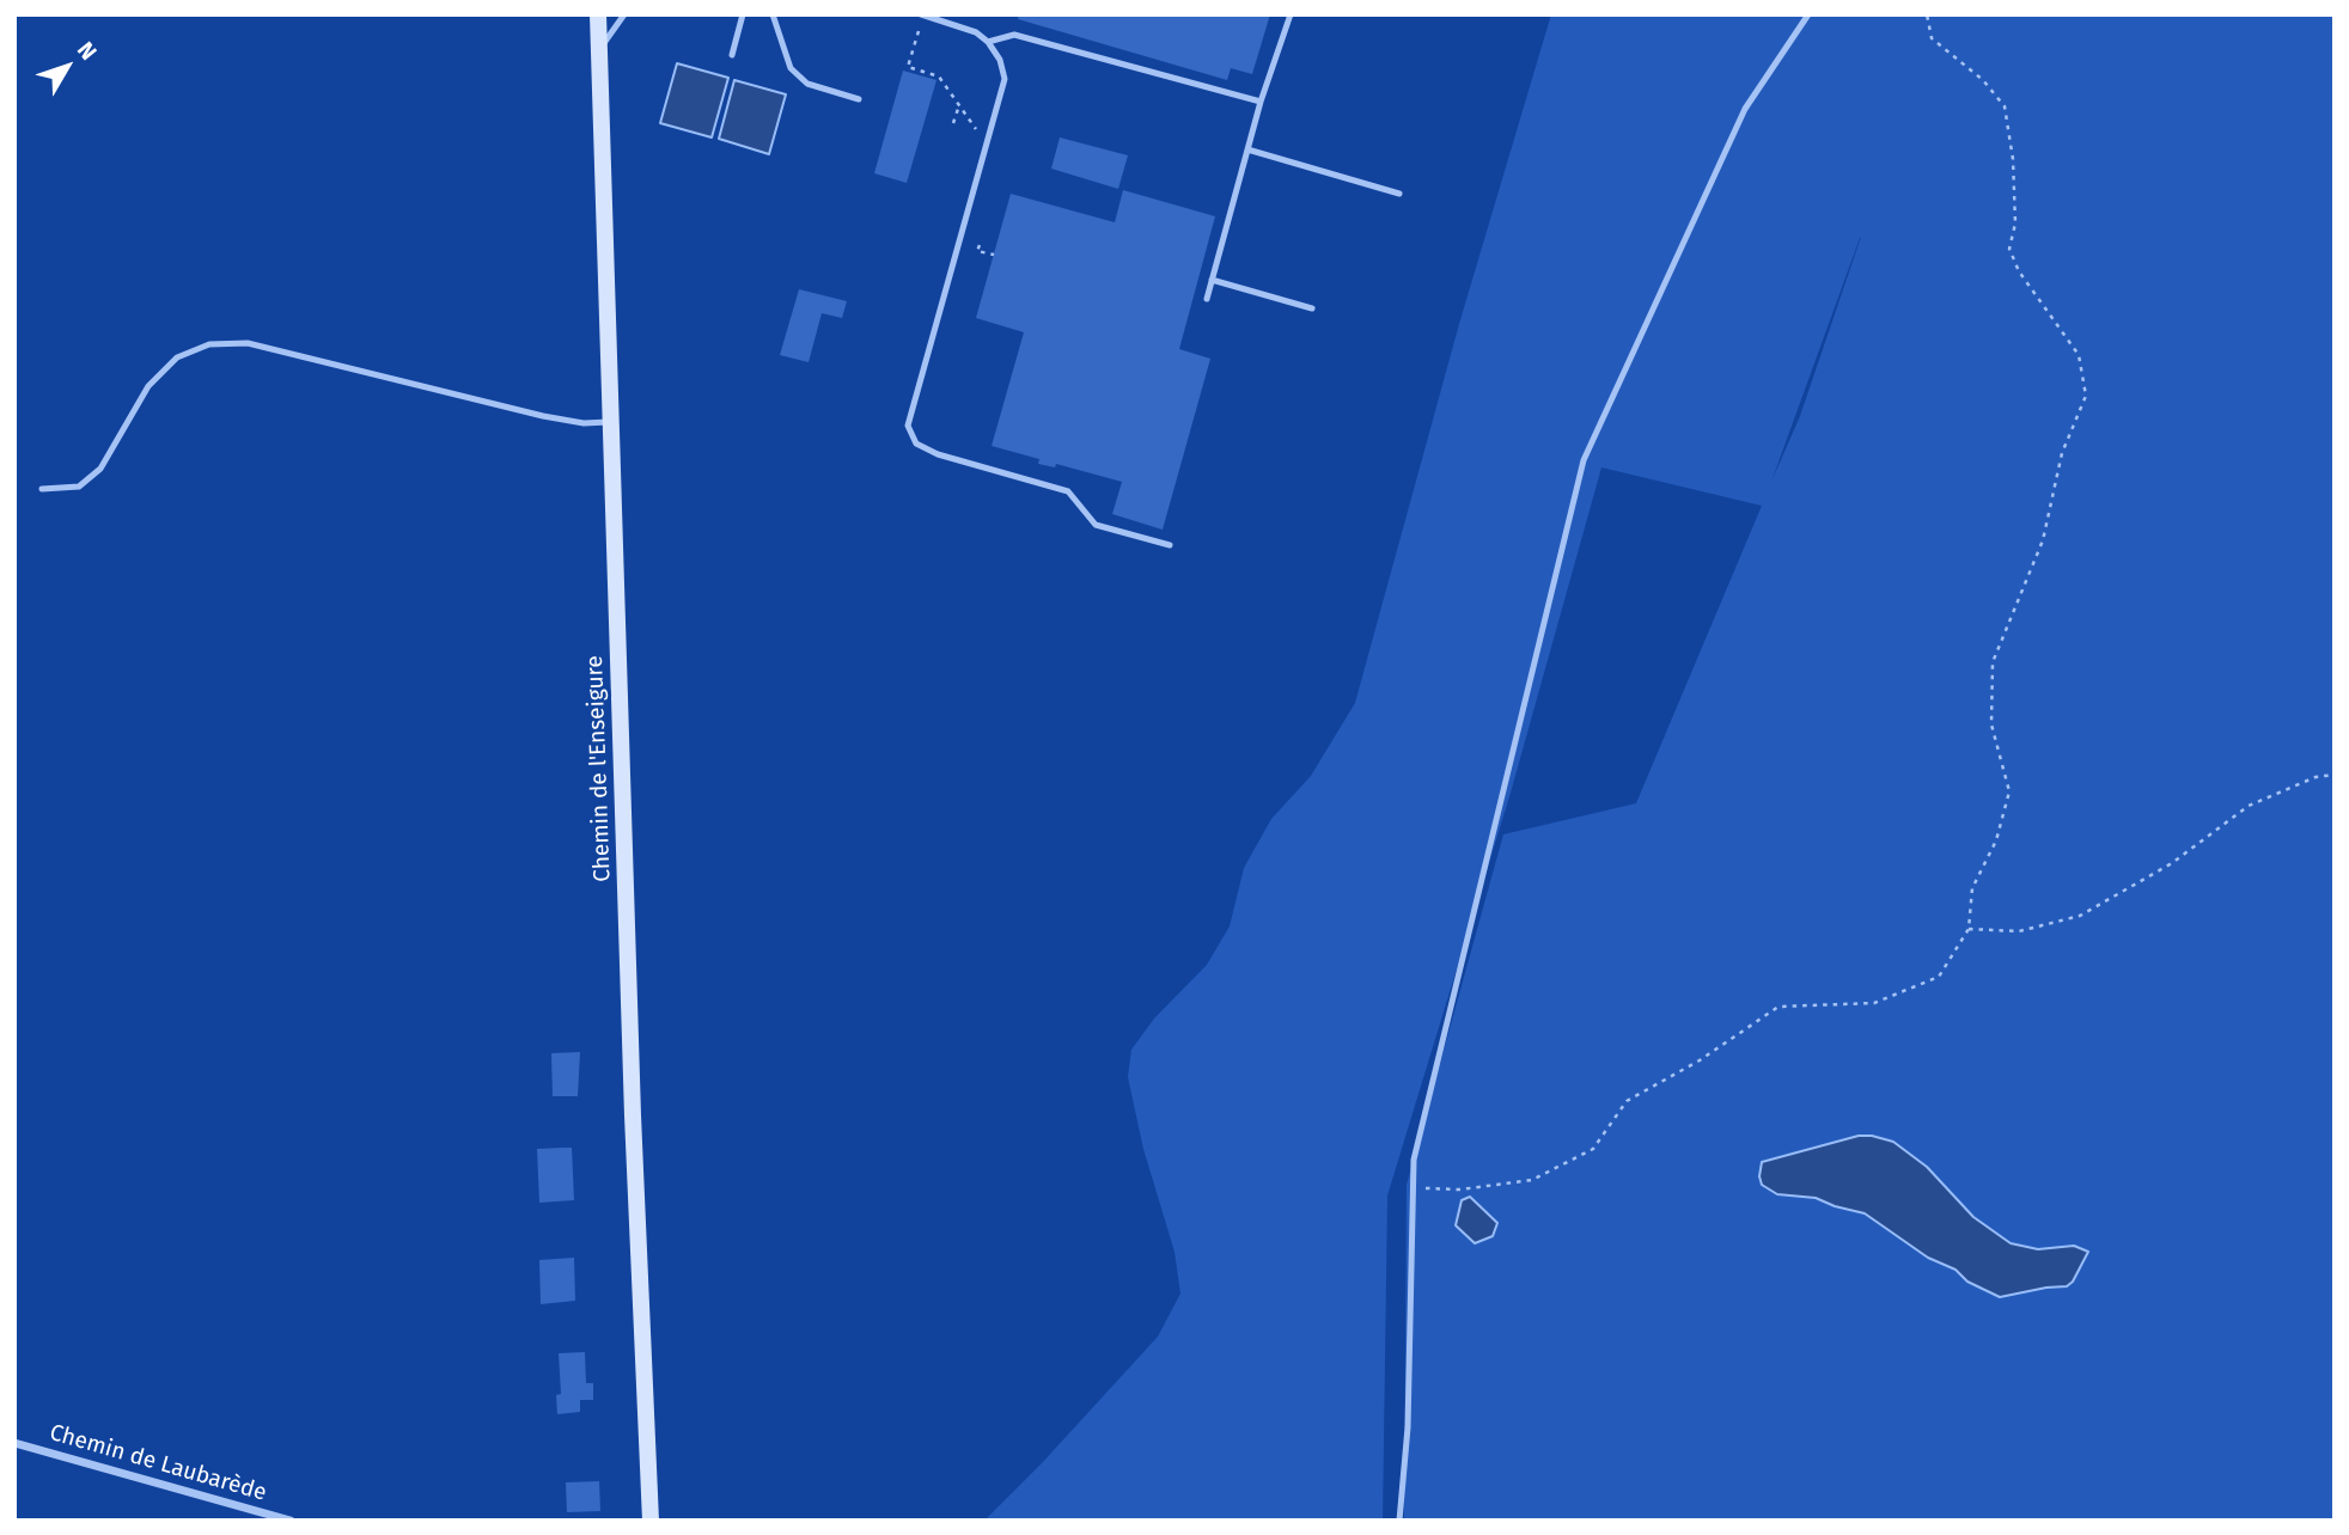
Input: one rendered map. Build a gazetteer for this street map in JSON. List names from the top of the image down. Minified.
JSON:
{"streets":{"street":["Chemin de l'Enseigure","Chemin de Laubarède"]},"north":"top right"}
